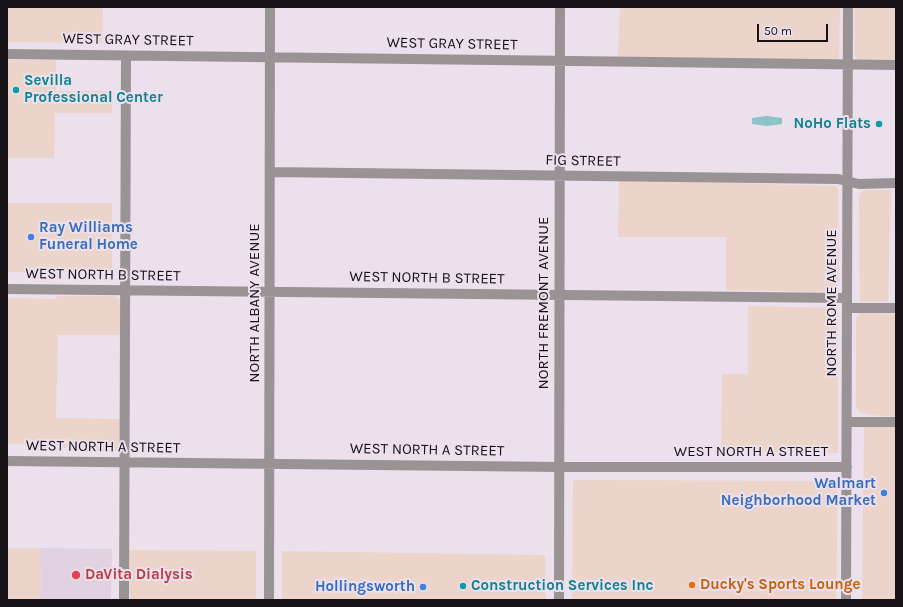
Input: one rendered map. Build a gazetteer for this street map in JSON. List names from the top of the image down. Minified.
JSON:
{"streets":{"street":["WEST GRAY STREET","FIG STREET","WEST NORTH B STREET","NORTH ALBANY AVENUE","NORTH FREMONT AVENUE","NORTH ROME AVENUE","WEST NORTH A STREET"]},"crossings":[["WEST GRAY STREET","NORTH ALBANY AVENUE"],["WEST GRAY STREET","NORTH FREMONT AVENUE"],["WEST GRAY STREET","NORTH ROME AVENUE"],["FIG STREET","NORTH ALBANY AVENUE"],["FIG STREET","NORTH FREMONT AVENUE"],["FIG STREET","NORTH ROME AVENUE"],["WEST NORTH B STREET","NORTH ALBANY AVENUE"],["WEST NORTH B STREET","NORTH FREMONT AVENUE"],["WEST NORTH B STREET","NORTH ROME AVENUE"],["NORTH ALBANY AVENUE","WEST NORTH A STREET"],["NORTH FREMONT AVENUE","WEST NORTH A STREET"],["NORTH ROME AVENUE","WEST NORTH A STREET"]],"places":["Sevilla Professional Center","NoHo Flats","Ray Williams Funeral Home","Walmart Neighborhood Market","DaVita Dialysis","Ducky's Sports Lounge","Construction Services Inc","Hollingsworth"],"scale_bar":"50 m"}
